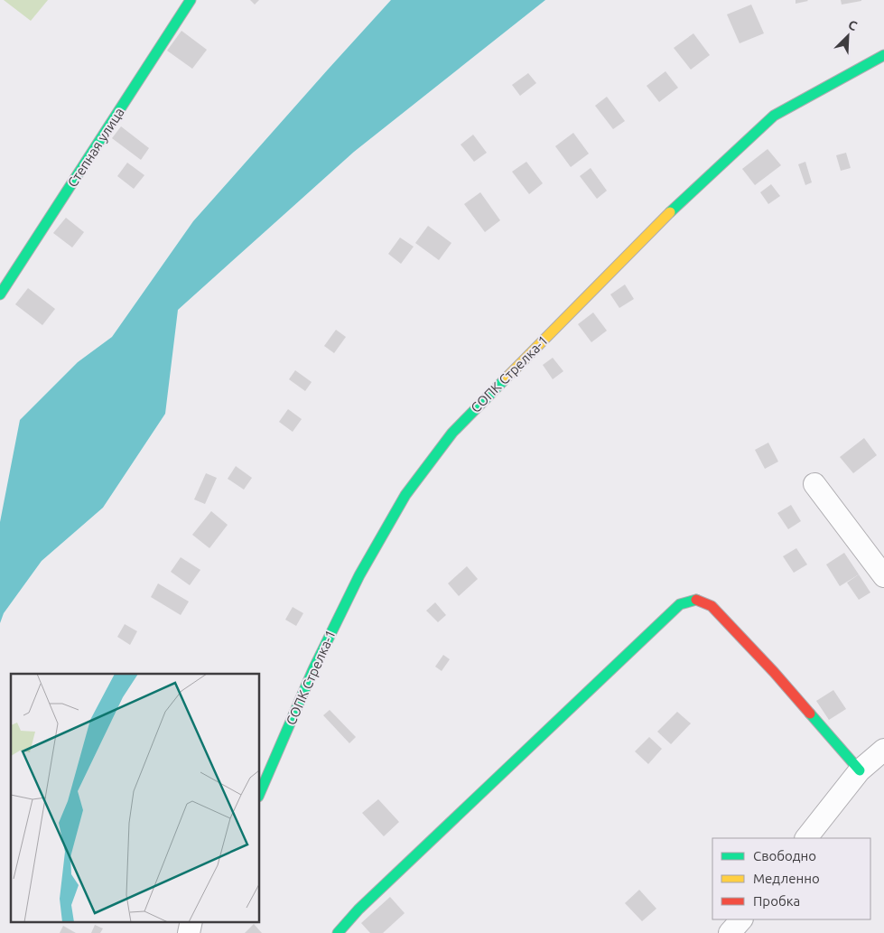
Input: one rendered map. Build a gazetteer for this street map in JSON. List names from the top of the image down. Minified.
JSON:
{"streets":{"street":["Степная улица","СОПК Стрелка-1"]},"legend":["Свободно","Медленно","Пробка"],"north":"top right"}
